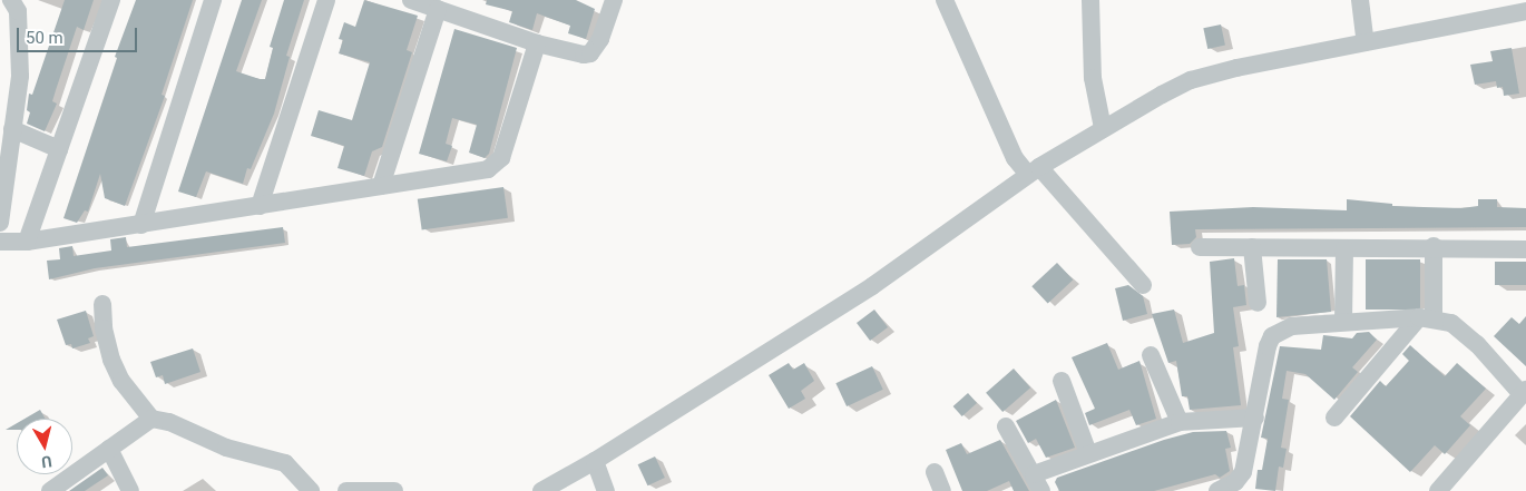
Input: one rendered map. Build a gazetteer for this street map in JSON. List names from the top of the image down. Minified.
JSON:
{"scale_bar":"50 m","north":"bottom"}
